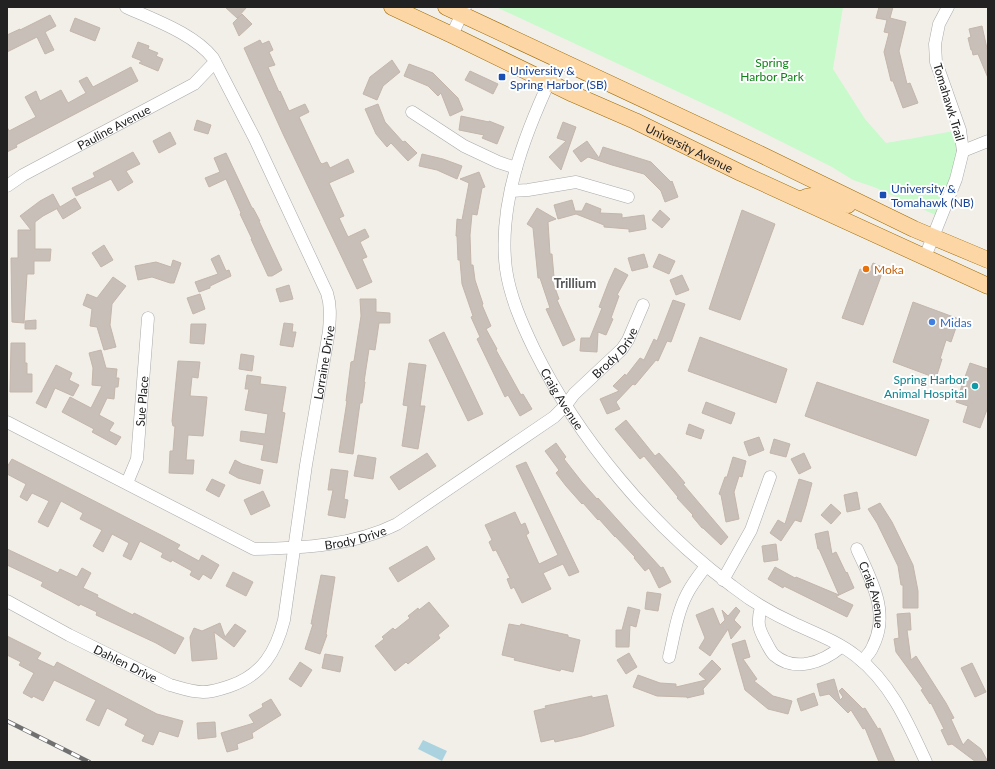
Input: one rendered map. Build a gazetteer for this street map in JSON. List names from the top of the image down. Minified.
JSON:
{"streets":{"main road":["University Avenue"],"street":["Tomahawk Trail","Pauline Avenue","Brody Drive","Lorraine Drive","Craig Avenue","Sue Place","Dahlen Drive"]},"crossings":[["Pauline Avenue","Lorraine Drive"],["University Avenue","Craig Avenue"],["Brody Drive","Lorraine Drive"],["Brody Drive","Craig Avenue"],["Brody Drive","Sue Place"],["Lorraine Drive","Dahlen Drive"]],"districts":["Trillium"],"parks":["Spring Harbor Park"],"places":{"transit":["University & Spring Harbor (SB)","University & Tomahawk (NB)"],"other":["Moka","Midas","Spring Harbor Animal Hospital"]}}
